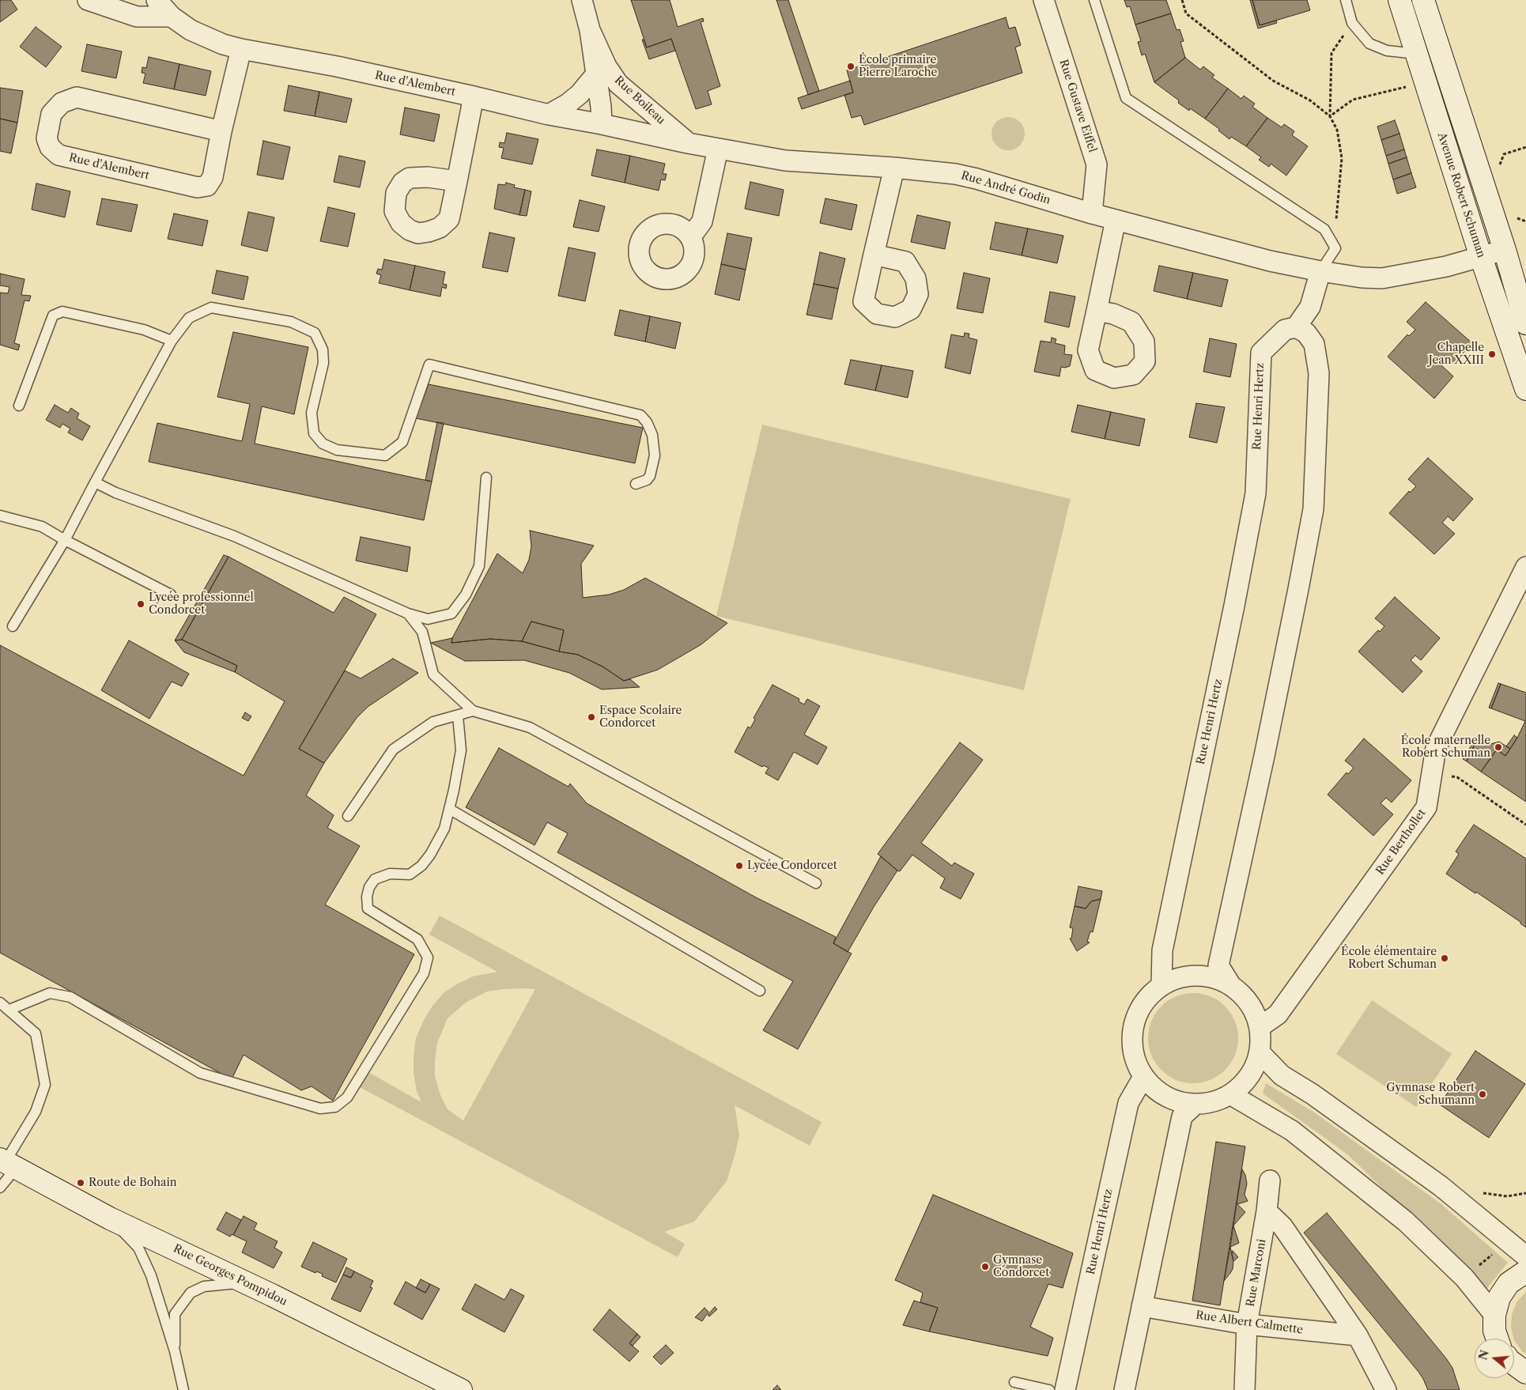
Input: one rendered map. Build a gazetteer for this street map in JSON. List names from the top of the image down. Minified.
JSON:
{"streets":{"main road":["Avenue Robert Schuman","Rue Georges Pompidou"],"street":["Rue d'Alembert","Rue Boileau","Rue Gustave Eiffel","Rue André Godin","Rue Henri Hertz","Rue Berthollet","Rue Marconi","Rue Albert Calmette"]},"crossings":[["Rue d'Alembert","Rue Boileau"],["Rue d'Alembert","Rue André Godin"],["Rue Boileau","Rue André Godin"],["Rue Gustave Eiffel","Rue André Godin"],["Rue André Godin","Avenue Robert Schuman"],["Rue Henri Hertz","Rue Berthollet"],["Rue Marconi","Rue Albert Calmette"]],"places":["École primaire Pierre Laroche","Chapelle Jean XXIII","Lycée professionnel Condorcet","Espace Scolaire Condorcet","École maternelle Robert Schuman","Lycée Condorcet","École élémentaire Robert Schuman","Gymnase Robert Schumann","Route de Bohain","Gymnase Condorcet"],"north":"left"}
